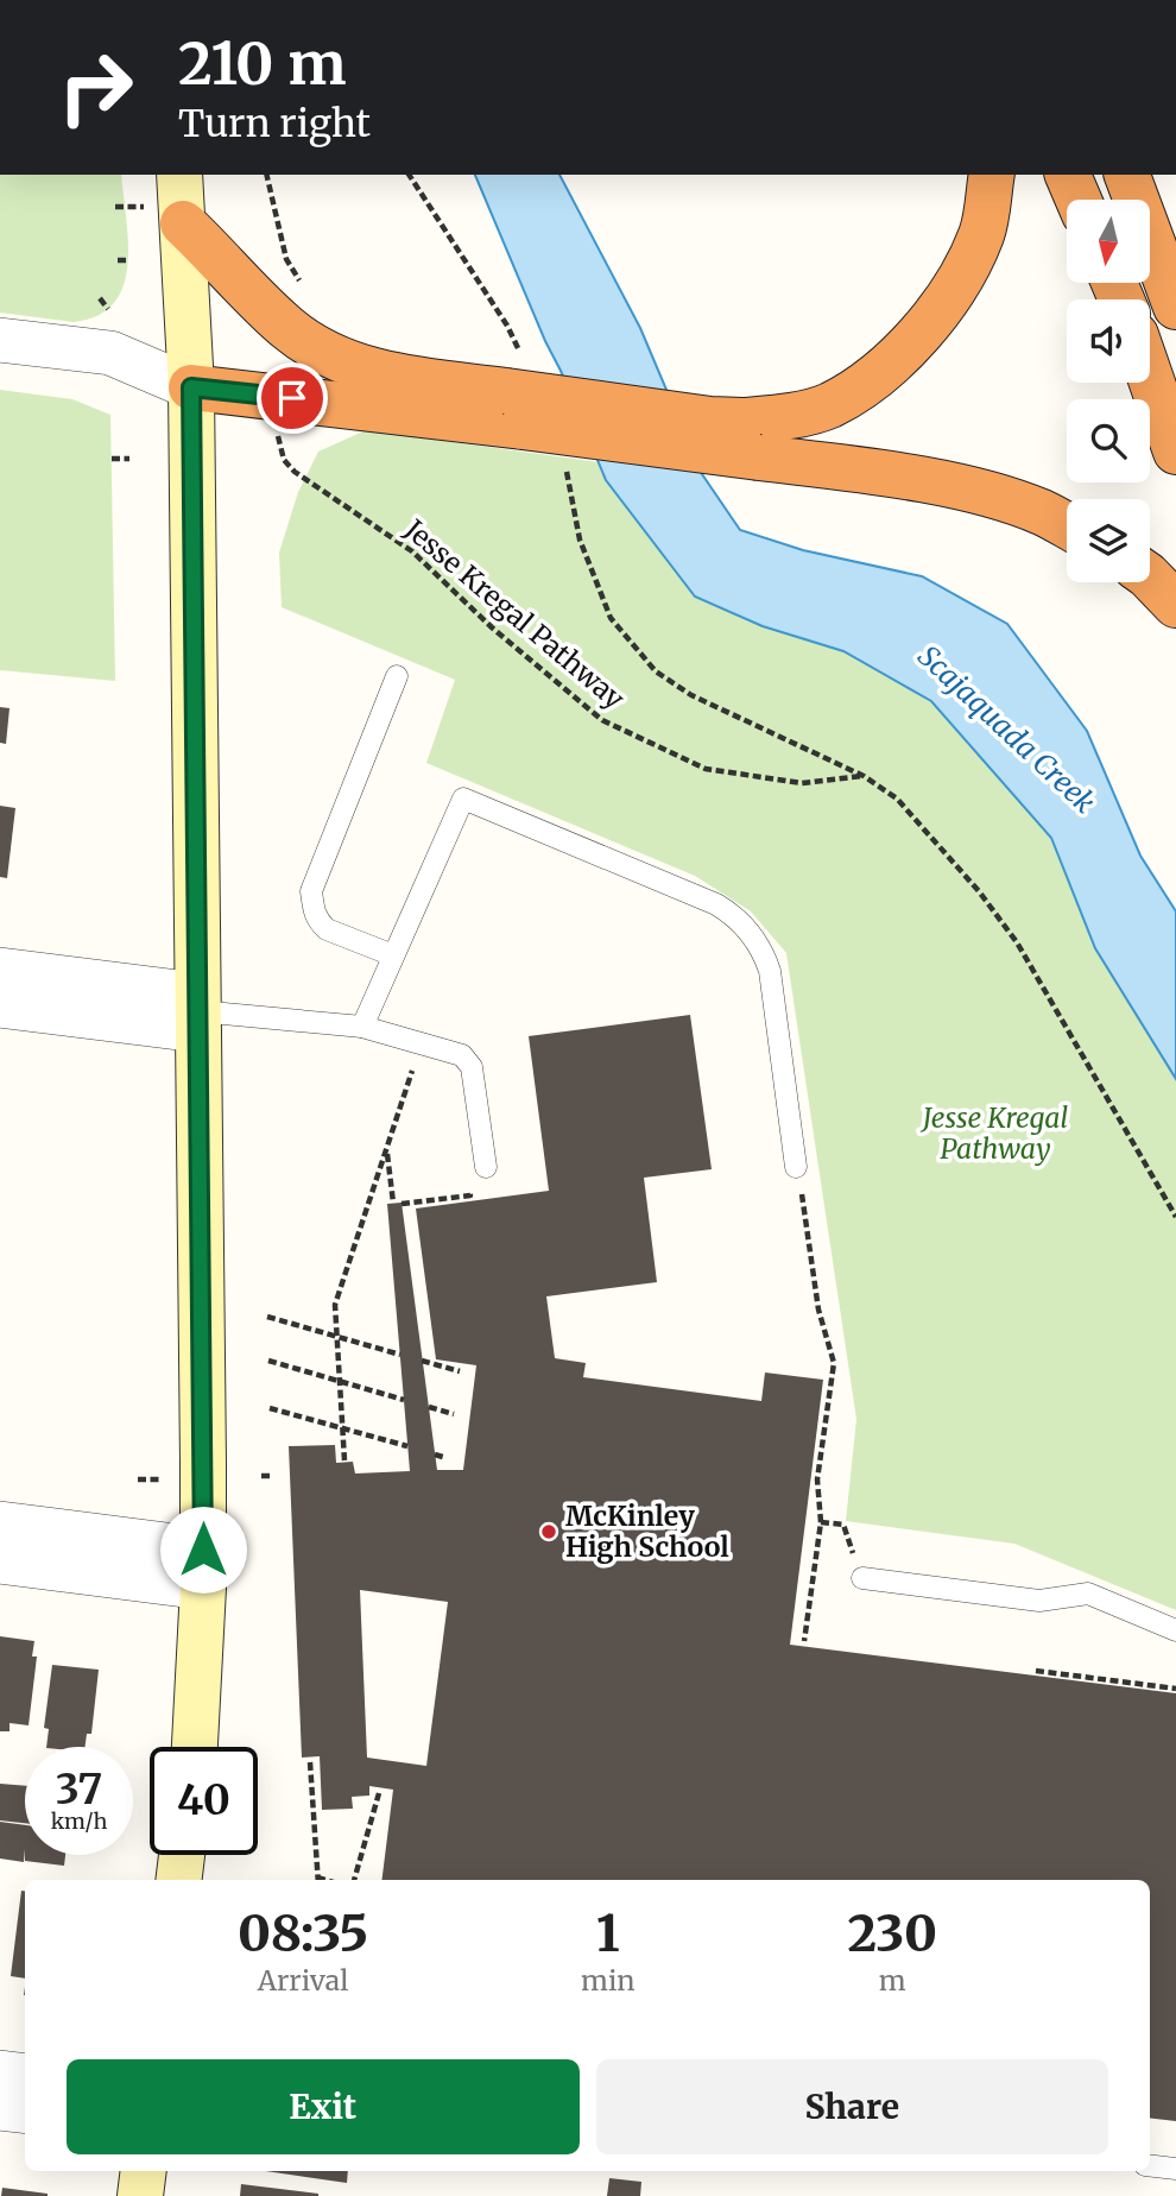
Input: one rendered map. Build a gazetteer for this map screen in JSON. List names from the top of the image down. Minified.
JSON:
{"streets":{"path":["Jesse Kregal Pathway"]},"water":["Scajaquada Creek"],"parks":["Jesse Kregal Pathway"],"places":["McKinley High School"],"north":"bottom","page":{"turn":["210 m","Turn right"],"speed":"37 km/h","limit":"40","eta":["08:35","Arrival","1","min","230","m"],"buttons":["Exit","Share"]}}
